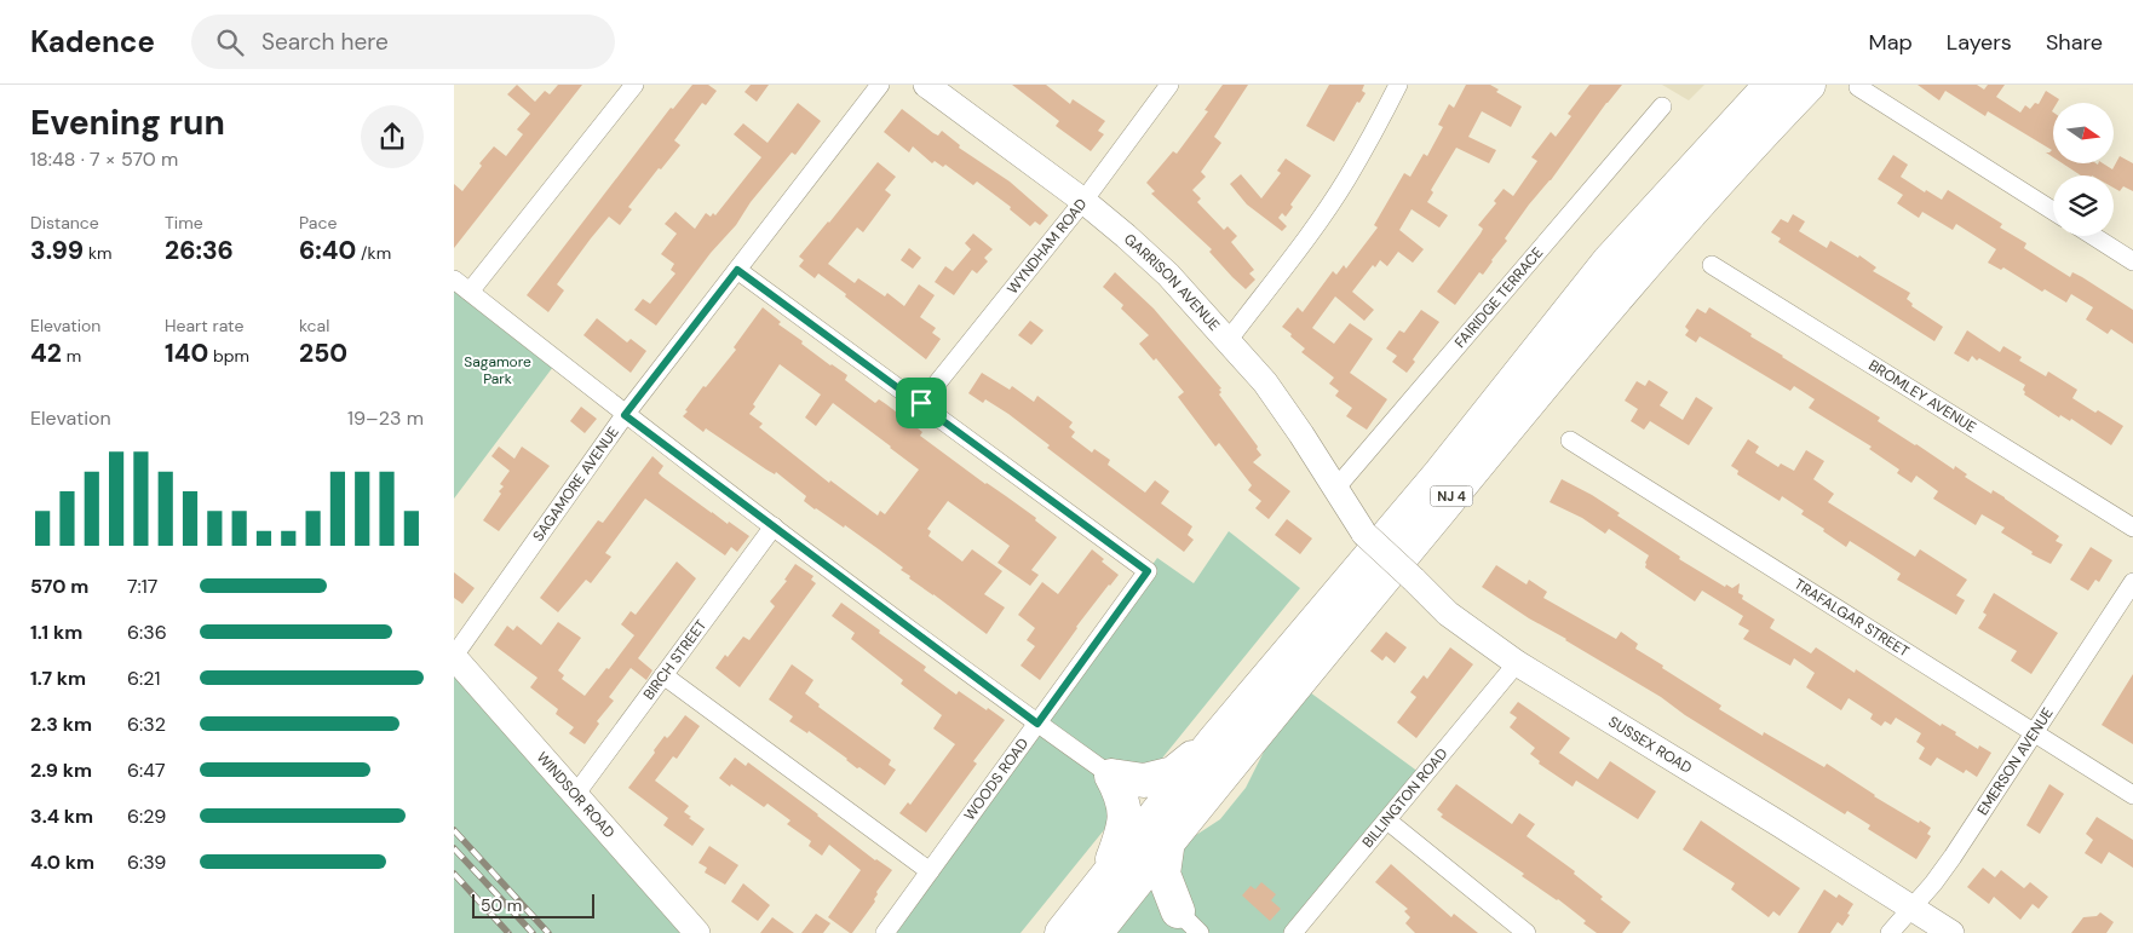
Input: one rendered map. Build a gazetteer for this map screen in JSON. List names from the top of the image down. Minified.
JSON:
{"streets":{"highway":["NJ 4"],"street":["WYNDHAM ROAD","GARRISON AVENUE","FAIRIDGE TERRACE","BROMLEY AVENUE","SAGAMORE AVENUE","TRAFALGAR STREET","BIRCH STREET","SUSSEX ROAD","EMERSON AVENUE","WOODS ROAD","WINDSOR ROAD","BILLINGTON ROAD"]},"crossings":[["WYNDHAM ROAD","GARRISON AVENUE"],["WYNDHAM ROAD","WOODS ROAD"],["GARRISON AVENUE","FAIRIDGE TERRACE"],["GARRISON AVENUE","SUSSEX ROAD"],["SAGAMORE AVENUE","WINDSOR ROAD"],["TRAFALGAR STREET","EMERSON AVENUE"],["BIRCH STREET","WINDSOR ROAD"],["SUSSEX ROAD","EMERSON AVENUE"],["SUSSEX ROAD","BILLINGTON ROAD"]],"parks":["Sagamore Park"],"scale_bar":"50 m","north":"right","page":{"header":"Kadence","search":"Search here","nav":["Map","Layers","Share"],"heading":["Evening run","18:48 · 7 × 570 m"],"stats":[["Distance","3.99 km"],["Time","26:36"],["Pace","6:40 /km"],["Elevation","42 m"],["Heart rate","140 bpm"],["kcal","250"]],"chart":["Elevation","19–23 m"],"list":[{"name":"570 m","note":"7:17"},{"name":"1.1 km","note":"6:36"},{"name":"1.7 km","note":"6:21"},{"name":"2.3 km","note":"6:32"},{"name":"2.9 km","note":"6:47"},{"name":"3.4 km","note":"6:29"},{"name":"4.0 km","note":"6:39"}],"scale":"50 m"}}
